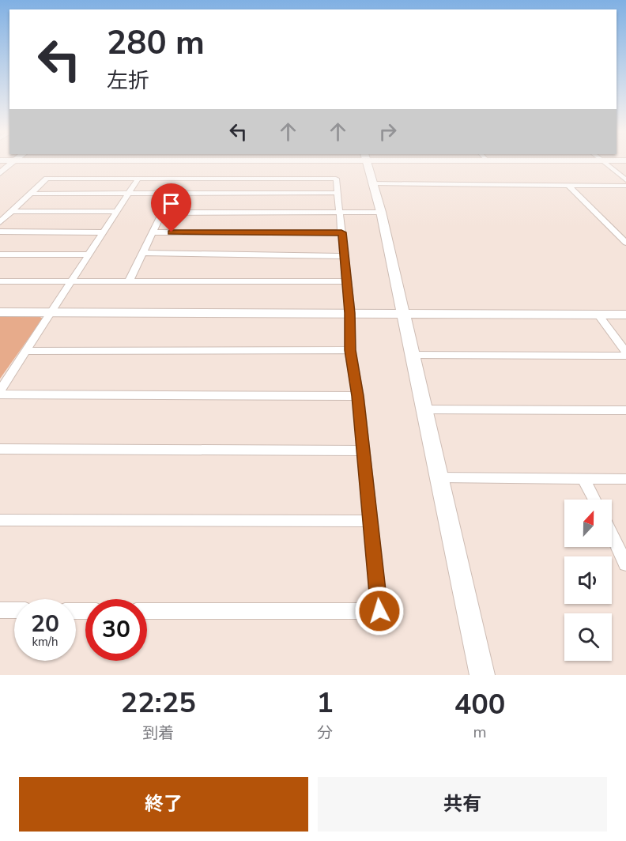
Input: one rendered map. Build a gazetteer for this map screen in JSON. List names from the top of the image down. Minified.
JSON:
{"north":"top","page":{"turn":["280 m","左折"],"speed":"20 km/h","limit":"30","eta":["22:25","到着","1","分","400","m"],"buttons":["終了","共有"]}}
